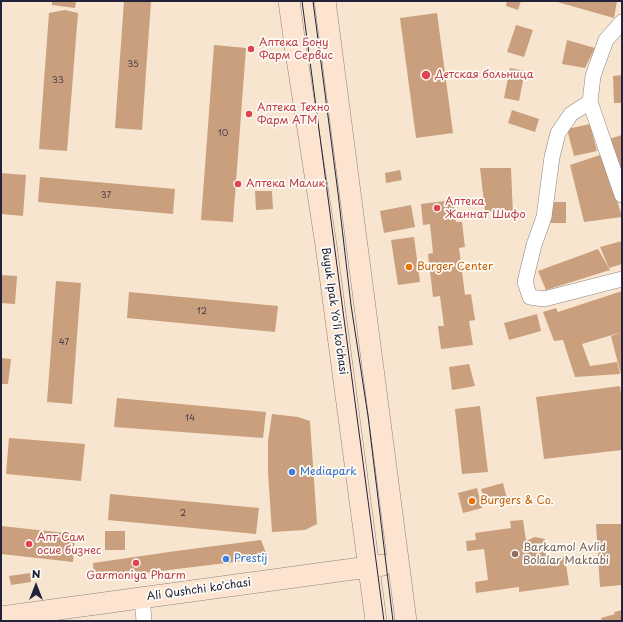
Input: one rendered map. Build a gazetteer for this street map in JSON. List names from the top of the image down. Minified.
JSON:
{"streets":{"main road":["Buyuk Ipak Yo'li ko'chasi","Ali Qushchi ko'chasi"]},"crossings":[["Buyuk Ipak Yo'li ko'chasi","Ali Qushchi ko'chasi"]],"places":["Аптека Бону Фарм Сервис","Детская больница","Аптека Техно Фарм АТМ","Аптека Малик","Аптека Жаннат Шифо","Burger Center","Mediapark","Burgers & Co.","Апт Сам осие бизнес","Barkamol Avlid Bolalar Maktabi","Prestij","Garmoniya Pharm"],"house_numbers":["35","33","10","37","12","47","14","2"],"north":"top"}
